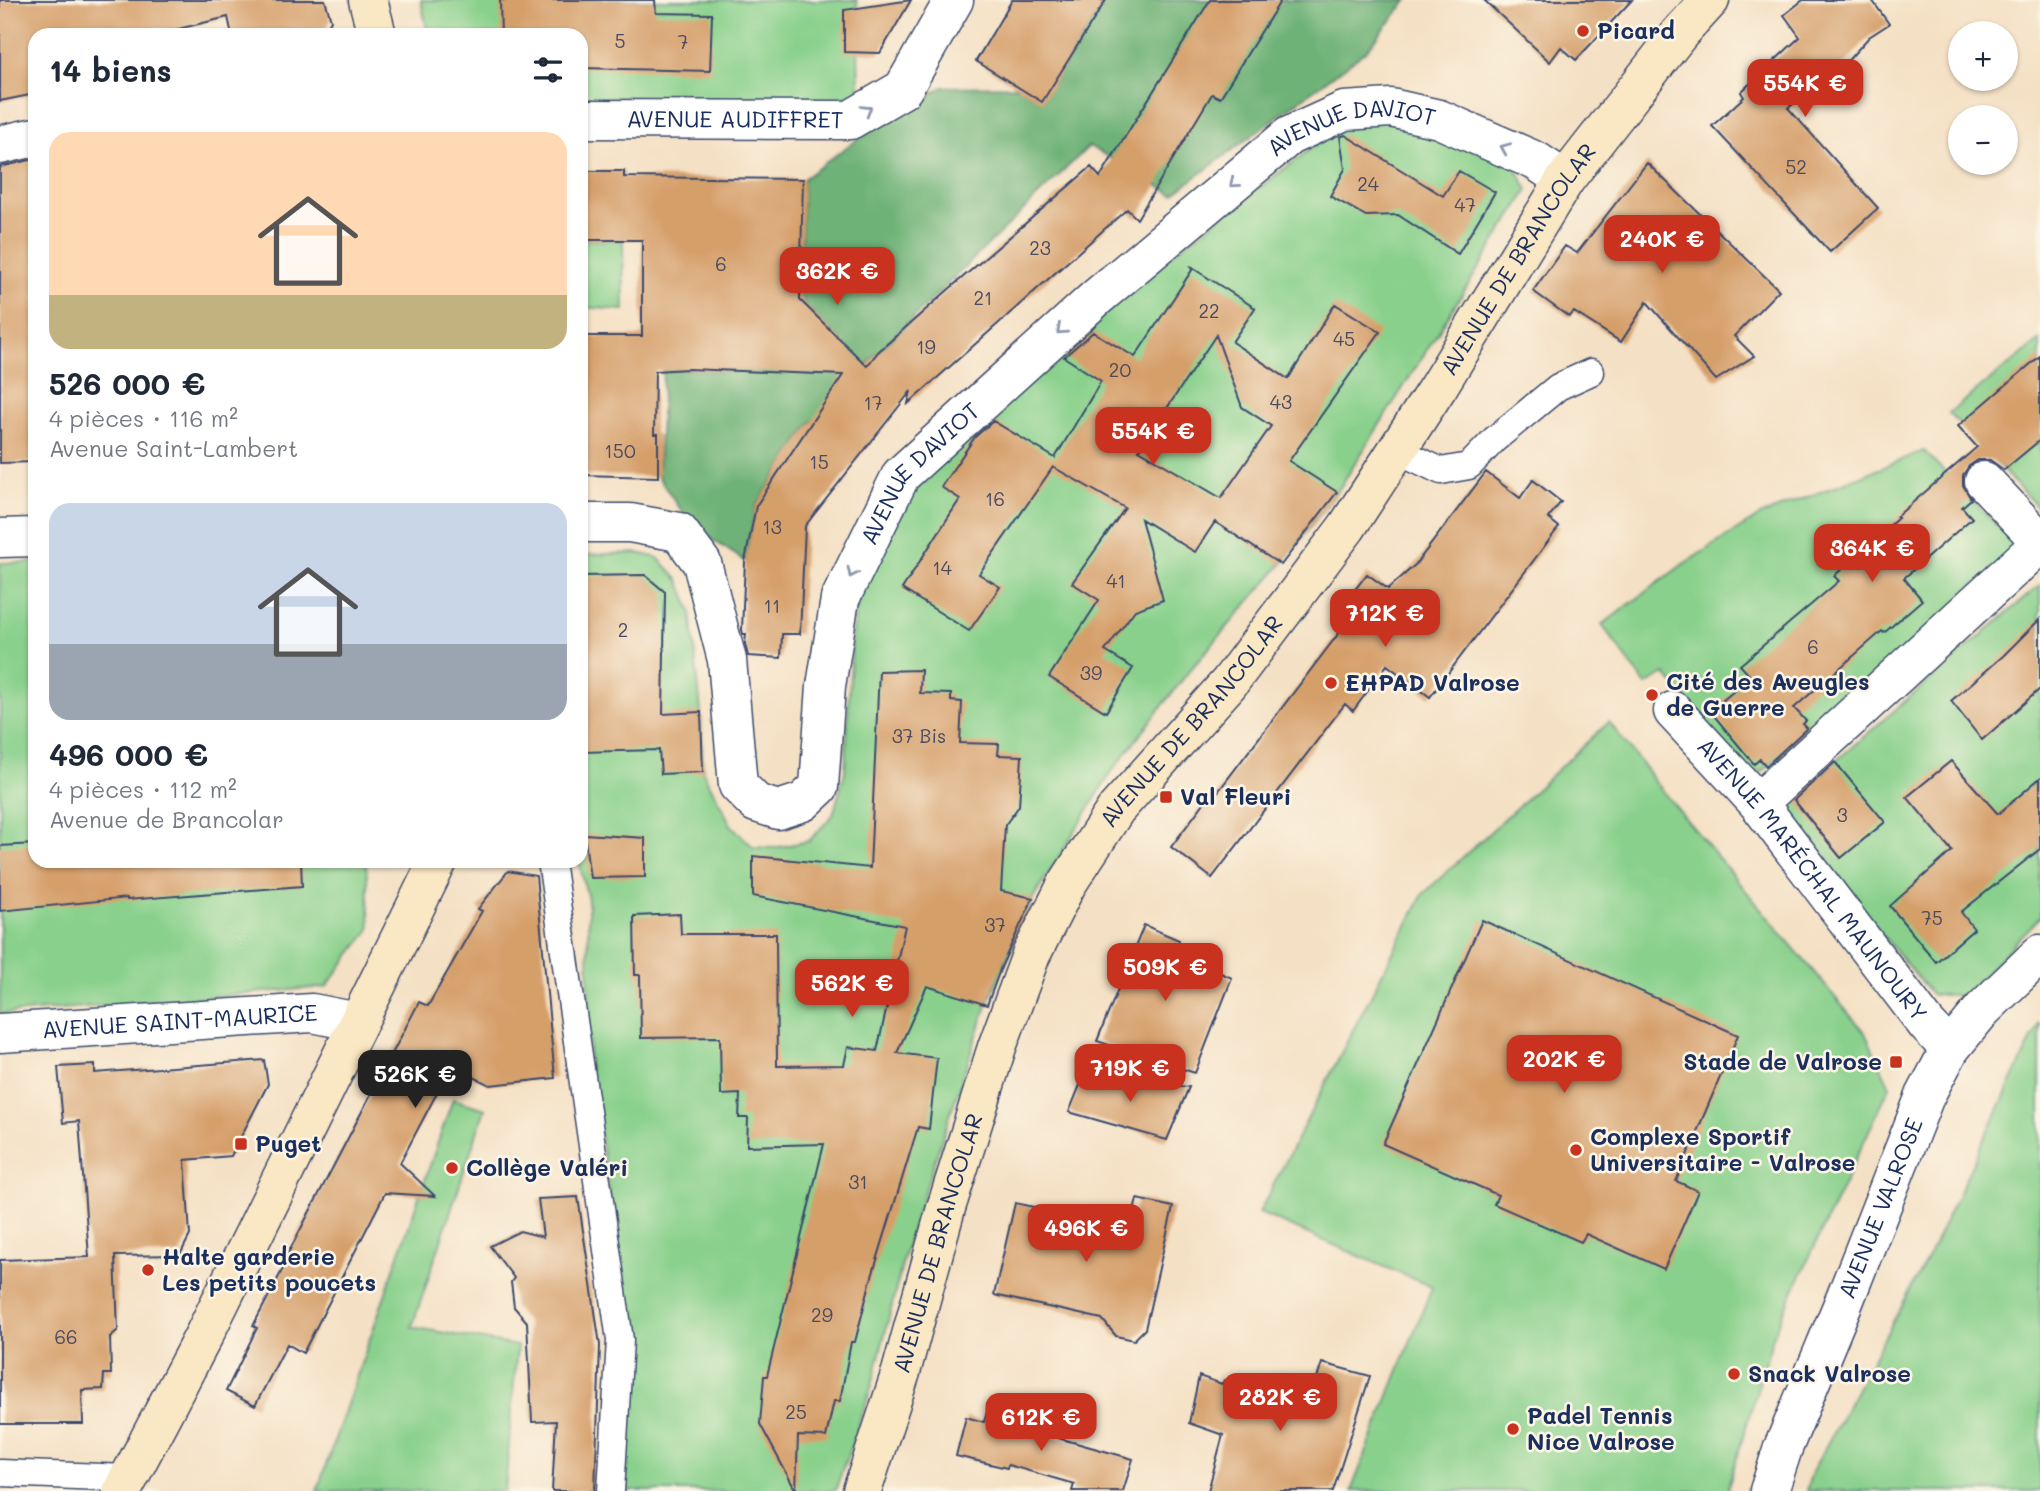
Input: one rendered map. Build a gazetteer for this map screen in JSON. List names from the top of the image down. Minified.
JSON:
{"streets":{"street":["AVENUE AUDIFFRET","AVENUE DAVIOT","AVENUE DE BRANCOLAR","AVENUE MARÉCHAL MAUNOURY","AVENUE SAINT-MAURICE","AVENUE VALROSE"]},"crossings":[["AVENUE DAVIOT","AVENUE DE BRANCOLAR"],["AVENUE MARÉCHAL MAUNOURY","AVENUE VALROSE"]],"one_way":["AVENUE AUDIFFRET"],"places":{"other":["Picard","EHPAD Valrose","Cité des Aveugles de Guerre","Complexe Sportif Universitaire - Valrose","Collège Valéri","Halte garderie Les petits poucets","Snack Valrose","Padel Tennis Nice Valrose"],"transit":["Val Fleuri","Stade de Valrose","Puget"]},"house_numbers":["5","7","52","24","47","23","6","21","22","45","19","20","43","17","150","15","16","13","14","41","11","2","6","39","37 Bis","3","75","37","31","29","66","25"],"page":{"map_buttons":["+","−"],"heading":"14 biens","price":["554K €","240K €","362K €","554K €","364K €","712K €","509K €","562K €","202K €","719K €","526K €","496K €","282K €","612K €"],"list":[{"name":"526 000 €","note":"4 pièces · 116 m² · Avenue Saint-Lambert"},{"name":"496 000 €","note":"4 pièces · 112 m² · Avenue de Brancolar"}]}}
